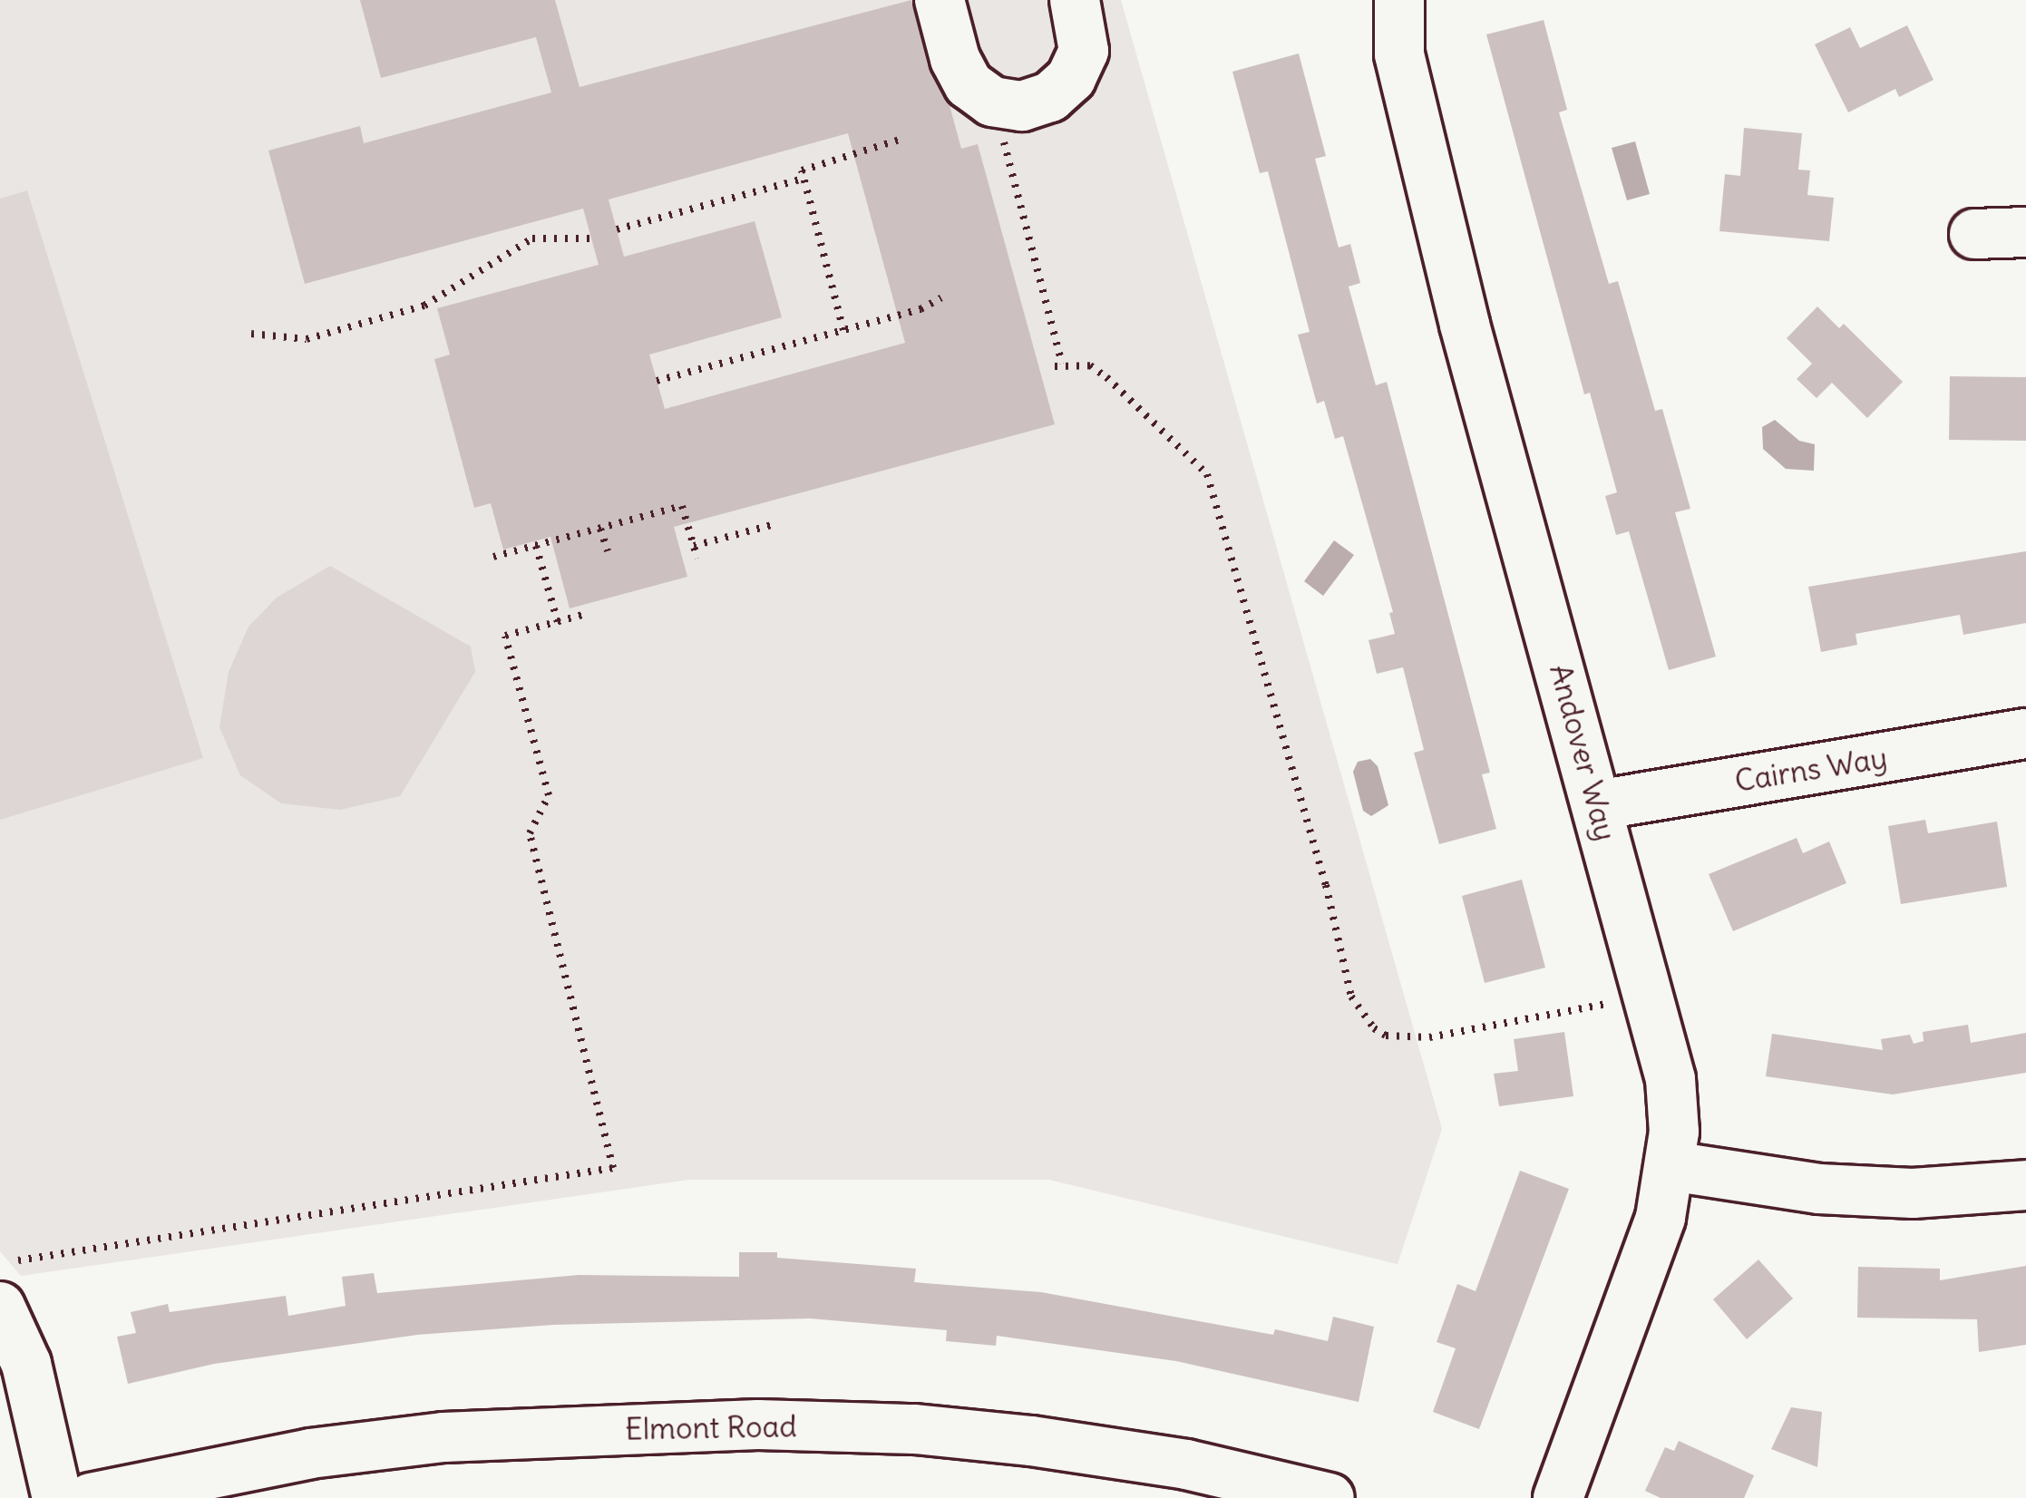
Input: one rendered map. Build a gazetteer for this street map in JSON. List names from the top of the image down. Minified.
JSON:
{"streets":{"street":["Andover Way","Cairns Way","Elmont Road"]},"crossings":[["Andover Way","Cairns Way"]]}
